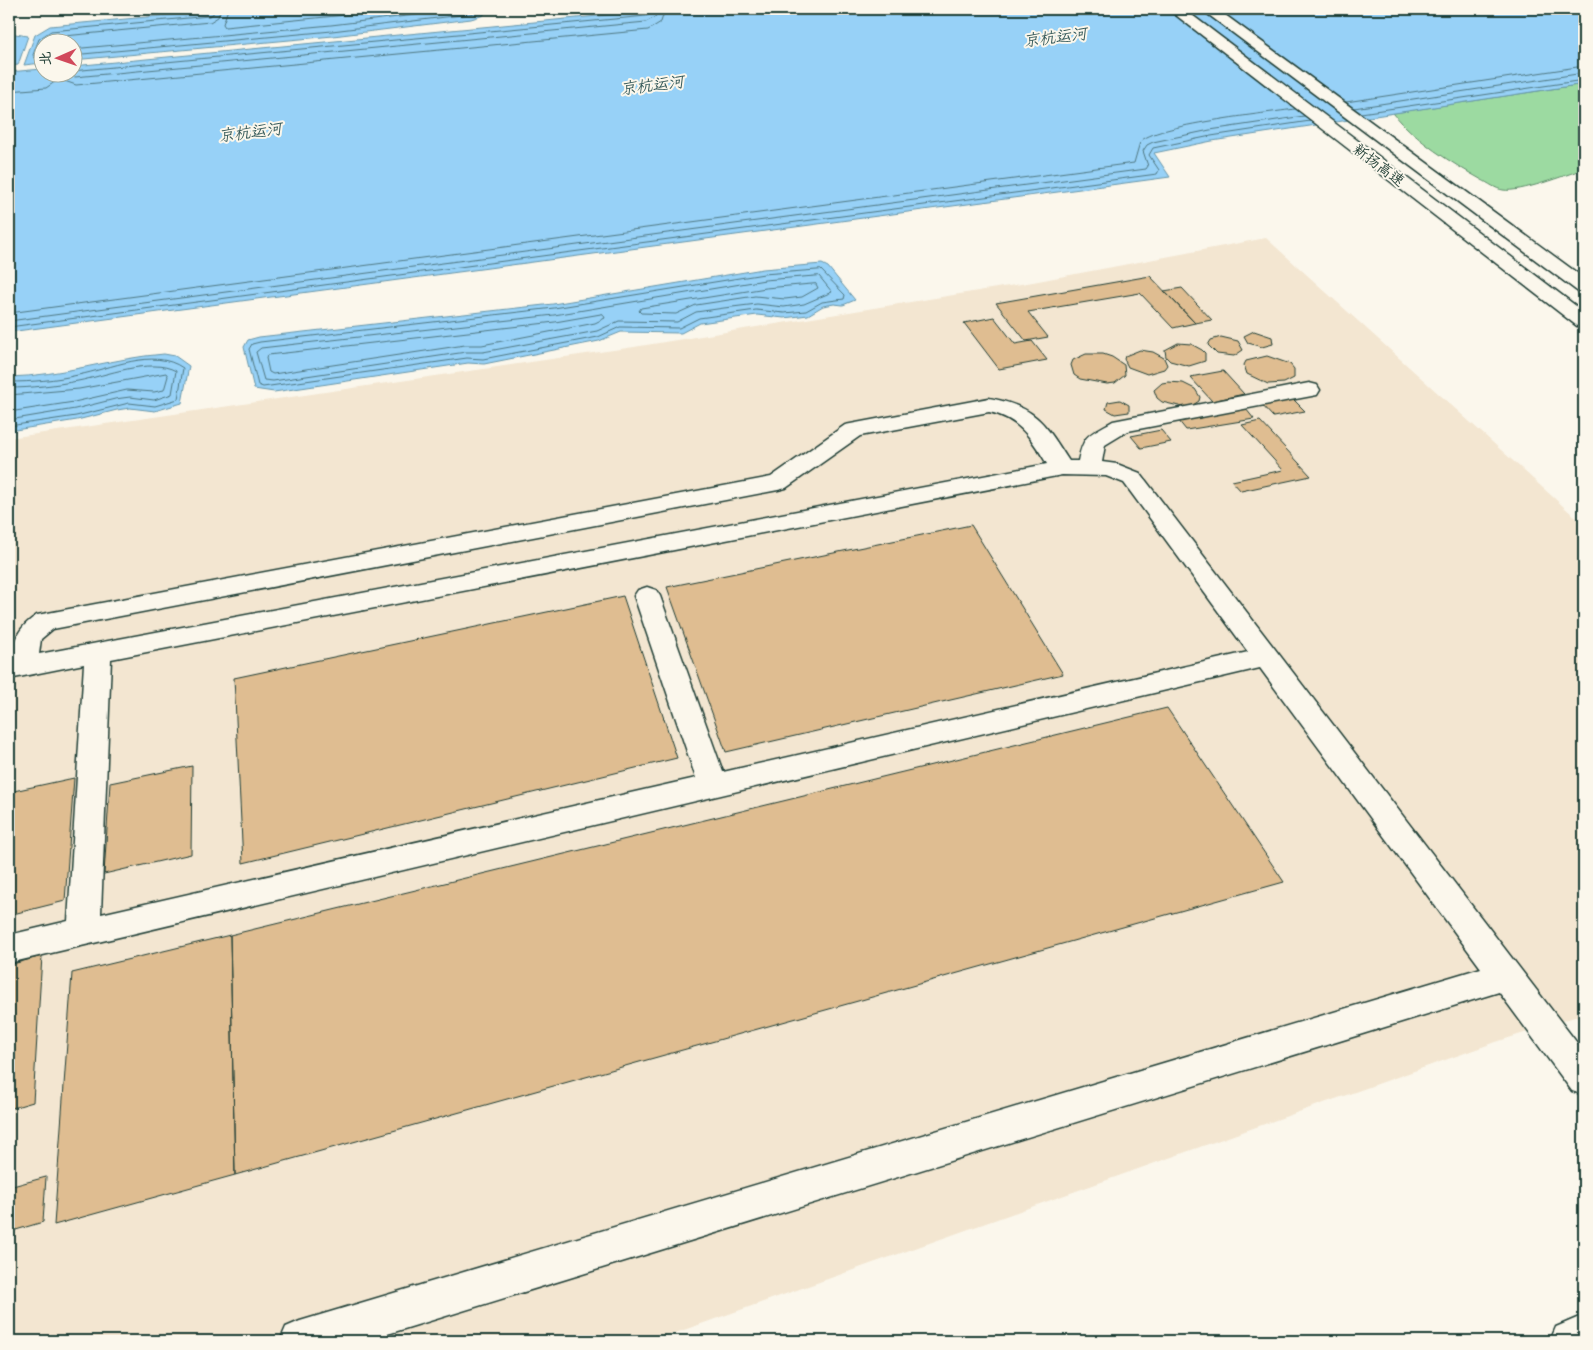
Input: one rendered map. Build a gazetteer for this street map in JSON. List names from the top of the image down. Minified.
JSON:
{"streets":{"main road":["新扬高速"]},"water":["京杭运河"],"north":"left"}
